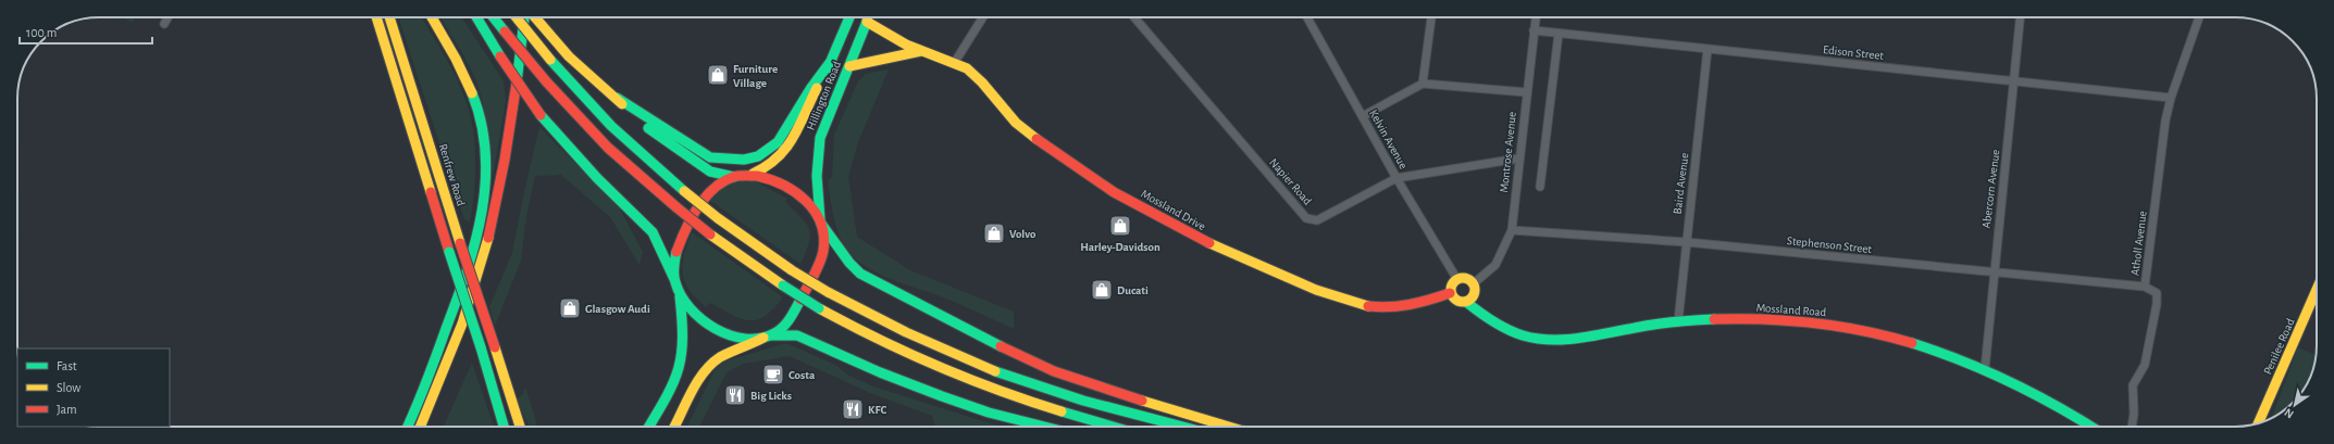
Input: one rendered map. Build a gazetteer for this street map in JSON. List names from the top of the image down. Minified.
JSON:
{"streets":{"main road":["Hillington Road","Renfrew Road","Mossland Drive","Mossland Road","Penilee Road"],"street":["Edison Street","Kelvin Avenue","Montrose Avenue","Napier Road","Baird Avenue","Abercorn Avenue","Atholl Avenue","Stephenson Street"]},"crossings":[["Edison Street","Montrose Avenue"],["Edison Street","Baird Avenue"],["Edison Street","Abercorn Avenue"],["Edison Street","Atholl Avenue"],["Hillington Road","Mossland Drive"],["Kelvin Avenue","Montrose Avenue"],["Kelvin Avenue","Napier Road"],["Kelvin Avenue","Mossland Drive"],["Kelvin Avenue","Mossland Road"],["Montrose Avenue","Napier Road"],["Montrose Avenue","Mossland Drive"],["Montrose Avenue","Stephenson Street"],["Montrose Avenue","Mossland Road"],["Baird Avenue","Stephenson Street"],["Baird Avenue","Mossland Road"],["Abercorn Avenue","Stephenson Street"],["Abercorn Avenue","Mossland Road"],["Mossland Drive","Mossland Road"],["Atholl Avenue","Stephenson Street"]],"places":{"shop":["Furniture Village","Harley-Davidson","Volvo","Ducati","Glasgow Audi"],"cafe":["Costa"],"restaurant":["Big Licks","KFC"]},"legend":["Fast","Slow","Jam"],"scale_bar":"100 m","north":"bottom left"}
